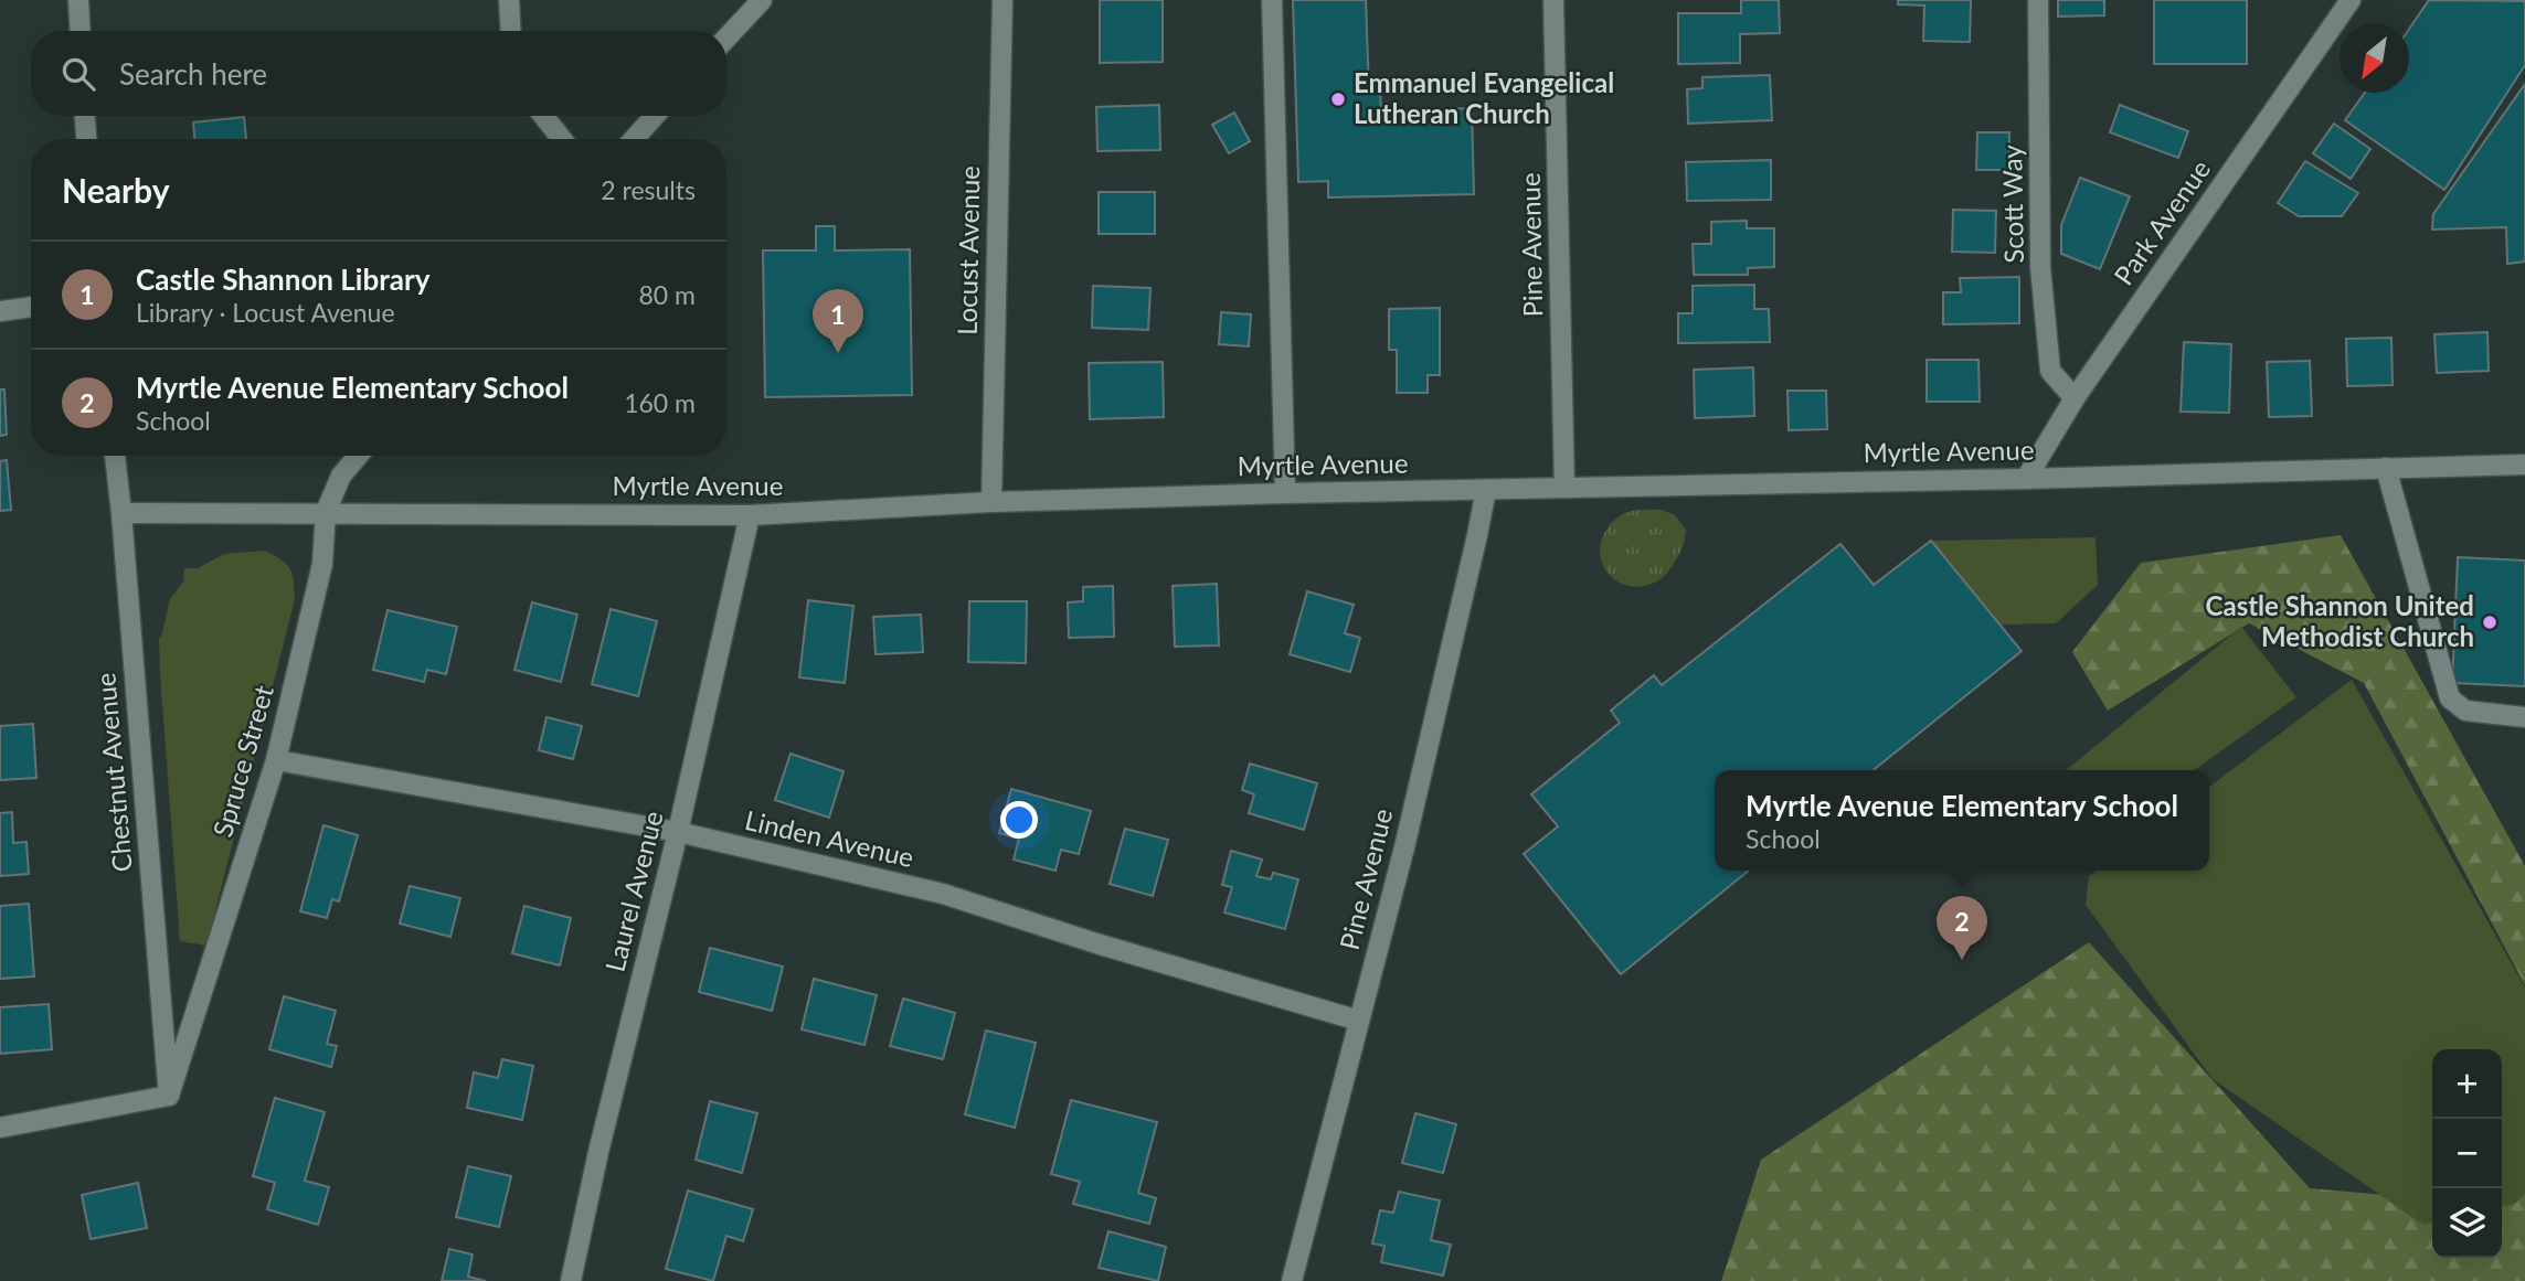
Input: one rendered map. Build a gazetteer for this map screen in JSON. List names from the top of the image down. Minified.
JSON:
{"streets":{"street":["Scott Way","Park Avenue","Pine Avenue","Locust Avenue","Myrtle Avenue","Spruce Street","Chestnut Avenue","Linden Avenue","Laurel Avenue"]},"crossings":[["Scott Way","Park Avenue"],["Park Avenue","Myrtle Avenue"],["Pine Avenue","Myrtle Avenue"],["Pine Avenue","Linden Avenue"],["Locust Avenue","Myrtle Avenue"],["Myrtle Avenue","Spruce Street"],["Myrtle Avenue","Chestnut Avenue"],["Myrtle Avenue","Laurel Avenue"],["Spruce Street","Chestnut Avenue"],["Spruce Street","Linden Avenue"],["Linden Avenue","Laurel Avenue"]],"places":["Emmanuel Evangelical Lutheran Church","Castle Shannon United Methodist Church"],"north":"bottom left","page":{"search":"Search here","heading":["Nearby","2 results"],"list":[{"mark":"1","name":"Castle Shannon Library","note":"Library · Locust Avenue","value":"80 m"},{"mark":"2","name":"Myrtle Avenue Elementary School","note":"School","value":"160 m"}],"pins":["1","2"],"popup":["Myrtle Avenue Elementary School","School"],"map_buttons":["+","−"]}}
